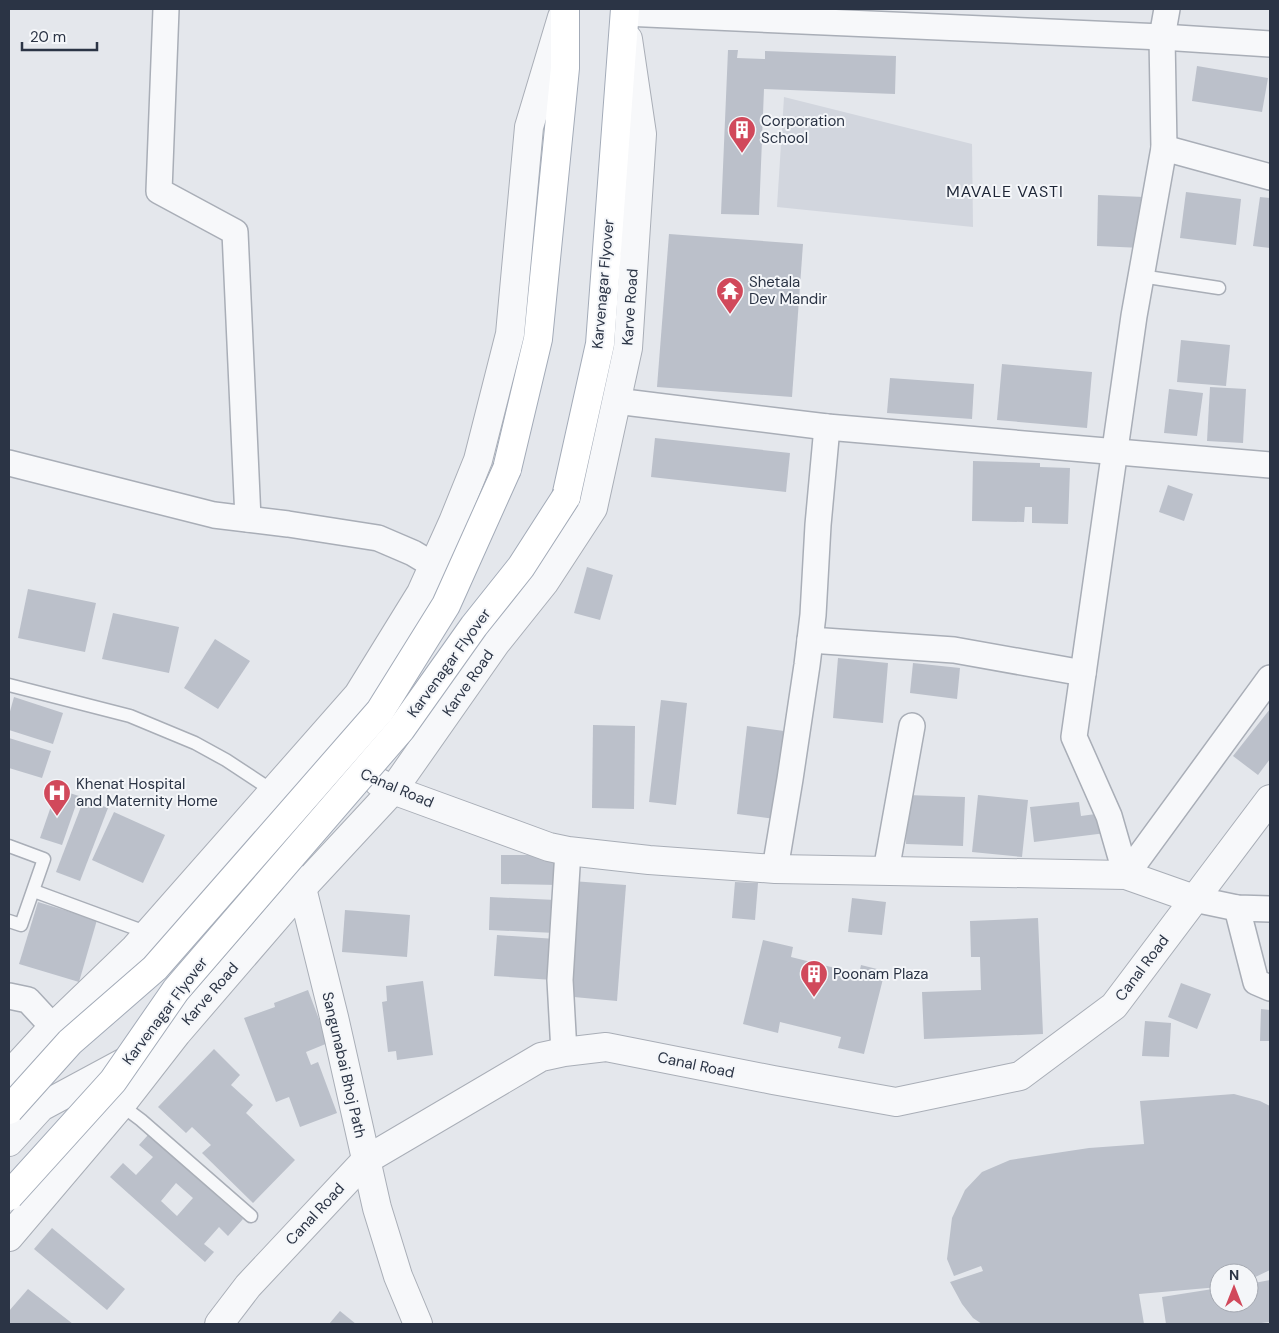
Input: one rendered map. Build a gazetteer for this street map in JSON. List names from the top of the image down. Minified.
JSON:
{"streets":{"main road":["Karvenagar Flyover"],"street":["Karve Road","Canal Road","Sangunabai Bhoj Path"]},"crossings":[["Karvenagar Flyover","Karve Road"],["Karve Road","Canal Road"],["Karve Road","Sangunabai Bhoj Path"],["Canal Road","Sangunabai Bhoj Path"]],"districts":["MAVALE VASTI"],"places":{"building":["Corporation School","Poonam Plaza"],"temple":["Shetala Dev Mandir"],"hospital":["Khenat Hospital and Maternity Home"]},"scale_bar":"20 m","north":"top"}
